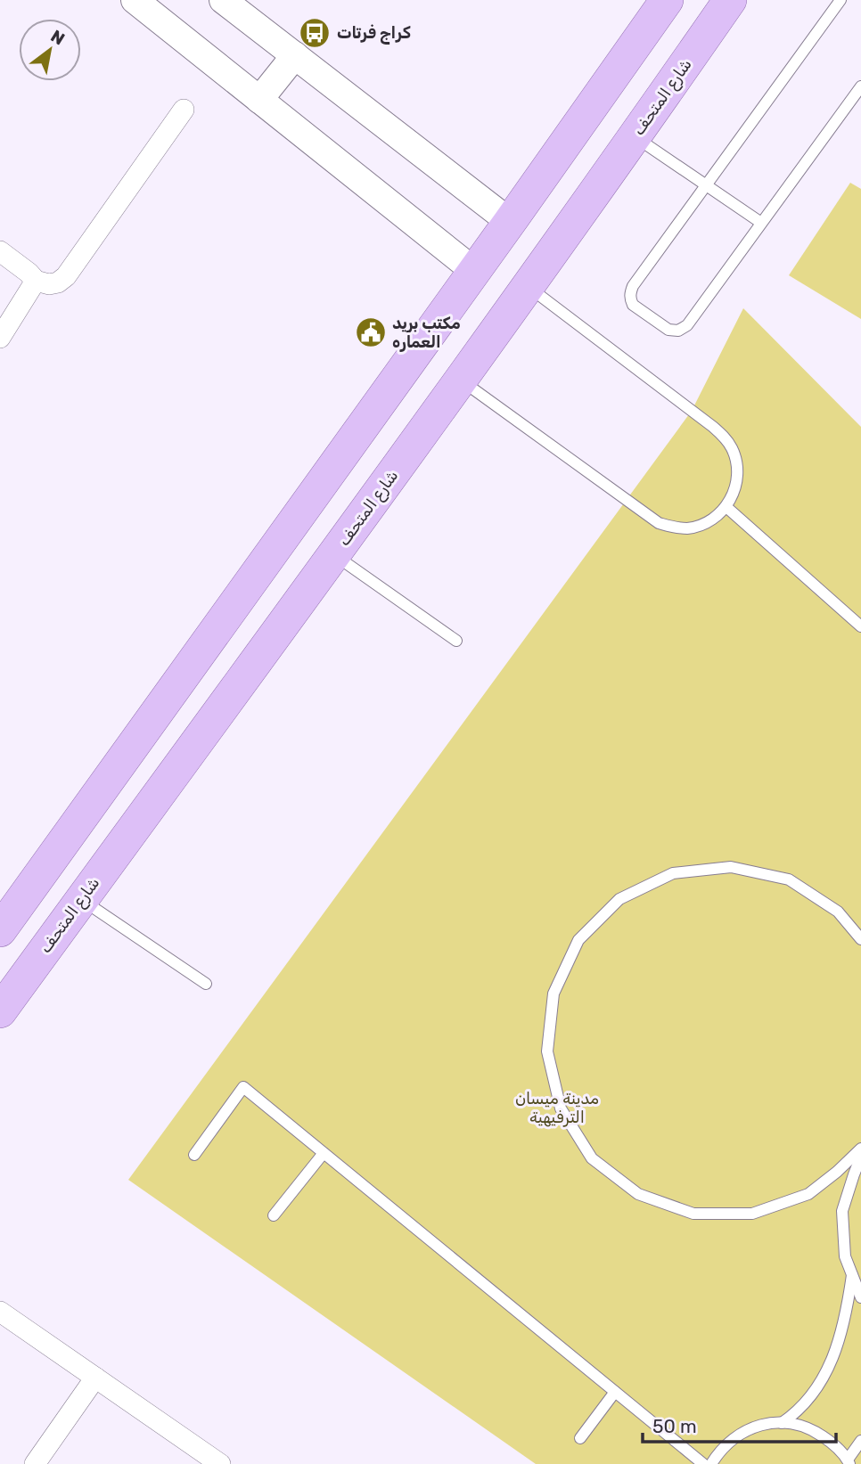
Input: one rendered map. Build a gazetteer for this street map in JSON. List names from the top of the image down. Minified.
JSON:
{"streets":{"main road":["شارع المتحف"]},"parks":["مدينة ميسان الترفيهية"],"places":{"bus stop":["كراج فرتات"],"public building":["مكتب بريد العماره"]},"scale_bar":"50 m","north":"top right"}
